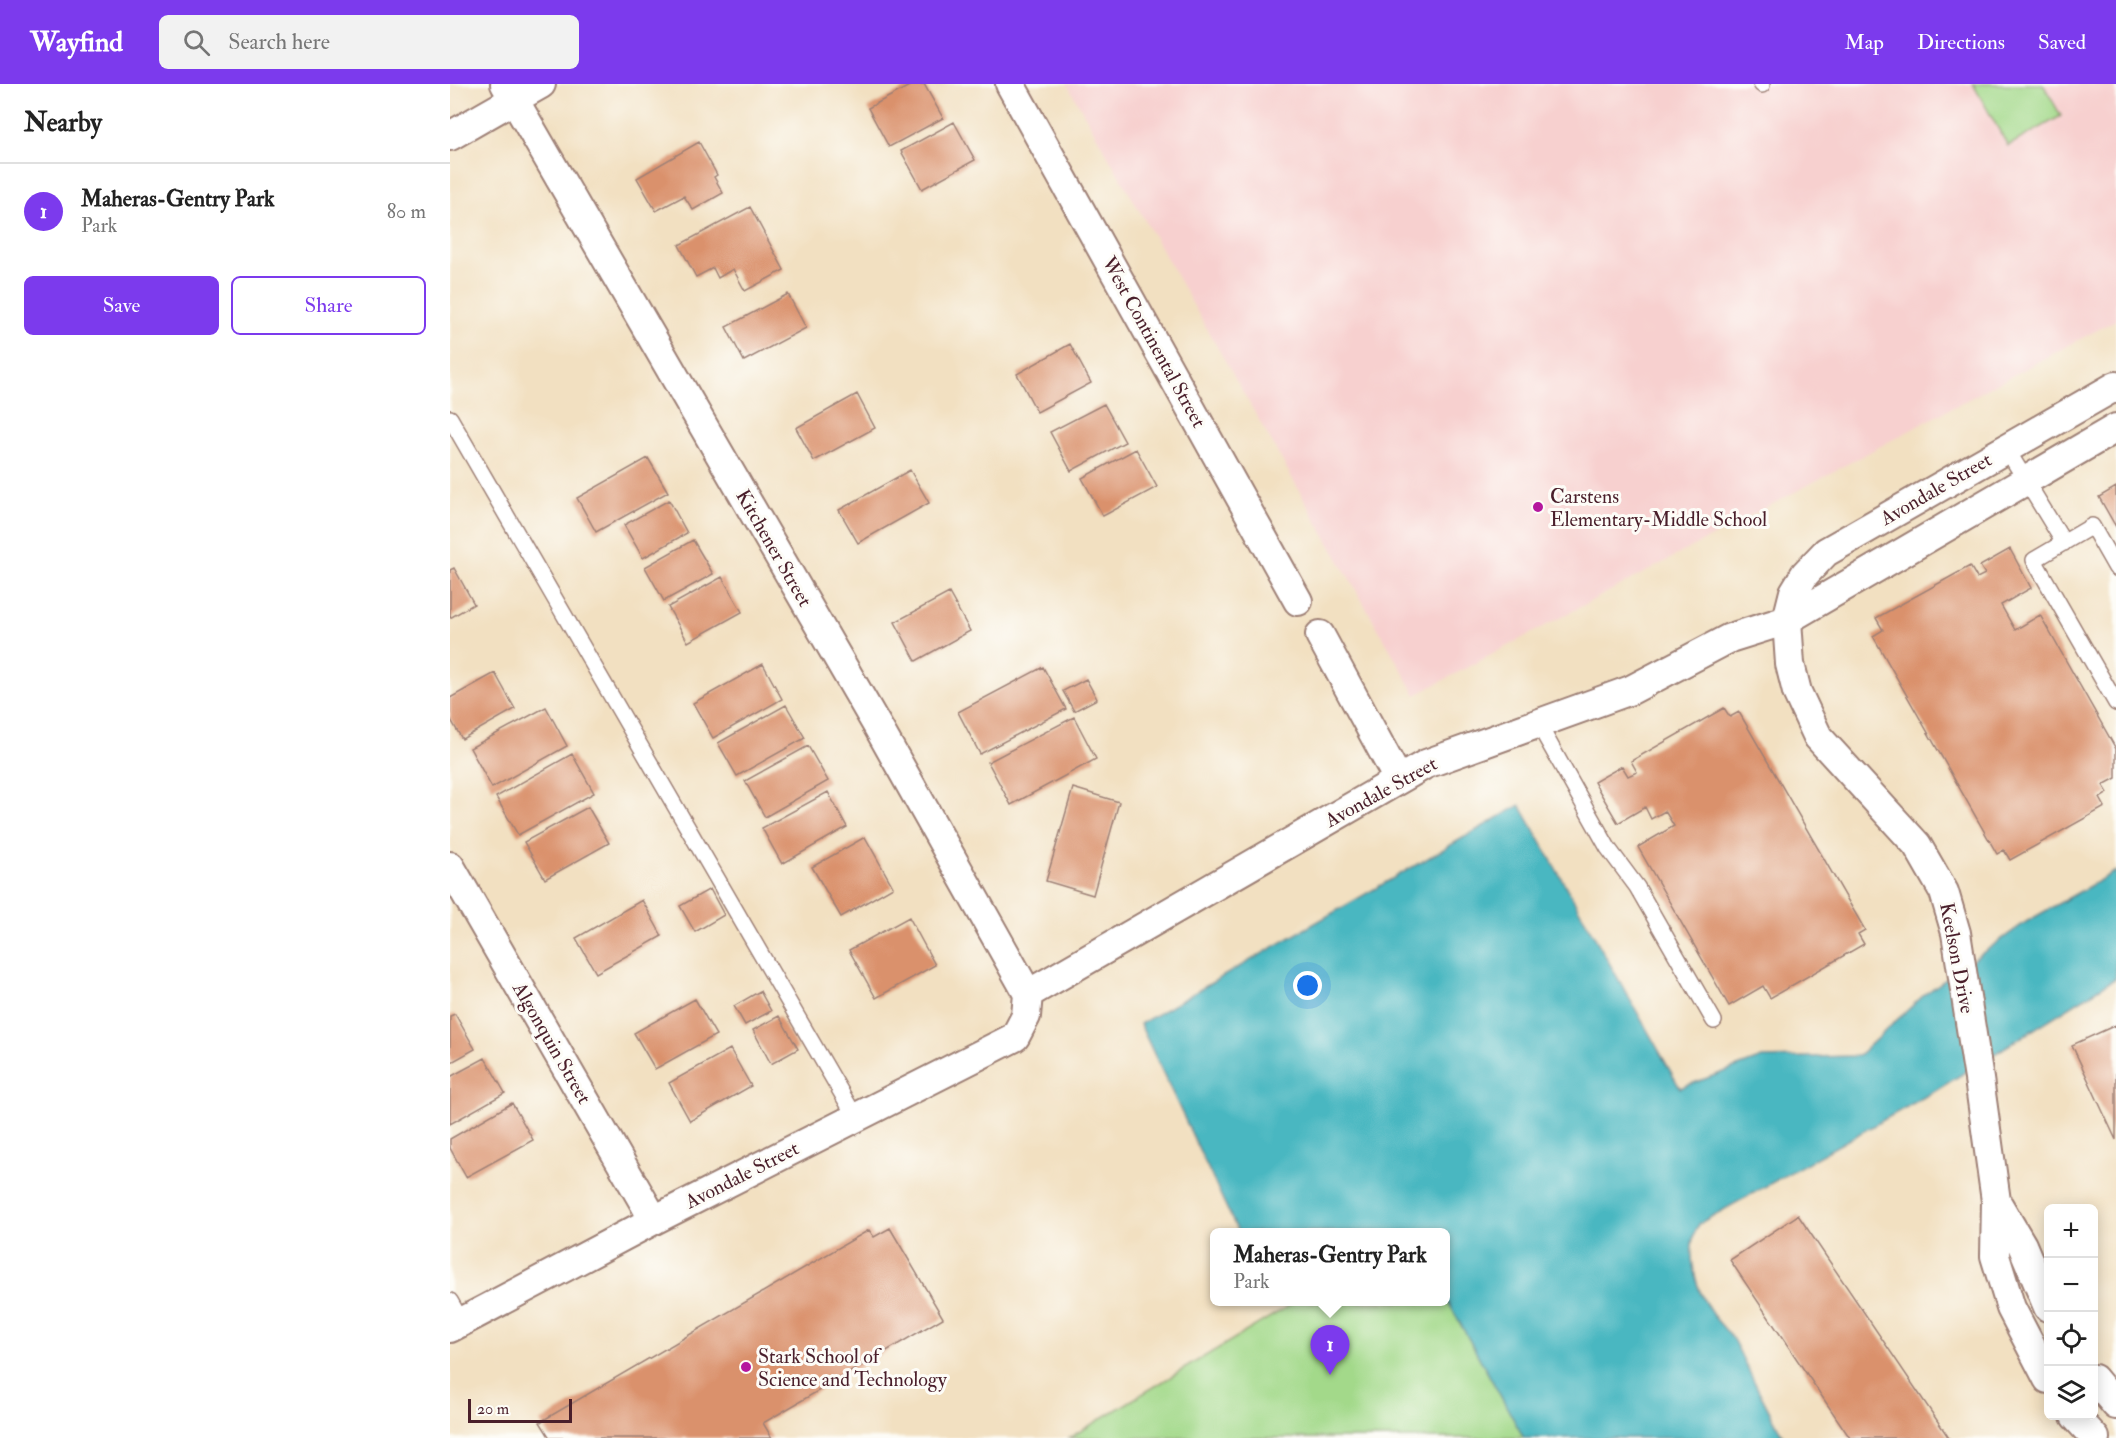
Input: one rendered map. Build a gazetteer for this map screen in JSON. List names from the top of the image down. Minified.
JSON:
{"streets":{"street":["West Continental Street","Avondale Street","Kitchener Street","Keelson Drive","Algonquin Street"]},"crossings":[["Avondale Street","Kitchener Street"],["Avondale Street","Keelson Drive"],["Avondale Street","Algonquin Street"]],"places":["Carstens Elementary-Middle School","Stark School of Science and Technology"],"scale_bar":"20 m","page":{"header":"Wayfind","search":"Search here","nav":["Map","Directions","Saved"],"heading":"Nearby","list":[{"mark":"1","name":"Maheras-Gentry Park","note":"Park","value":"80 m"}],"buttons":["Save","Share"],"map_buttons":["+","−"],"popup":["Maheras-Gentry Park","Park"],"pins":"1","scale":"20 m"}}
